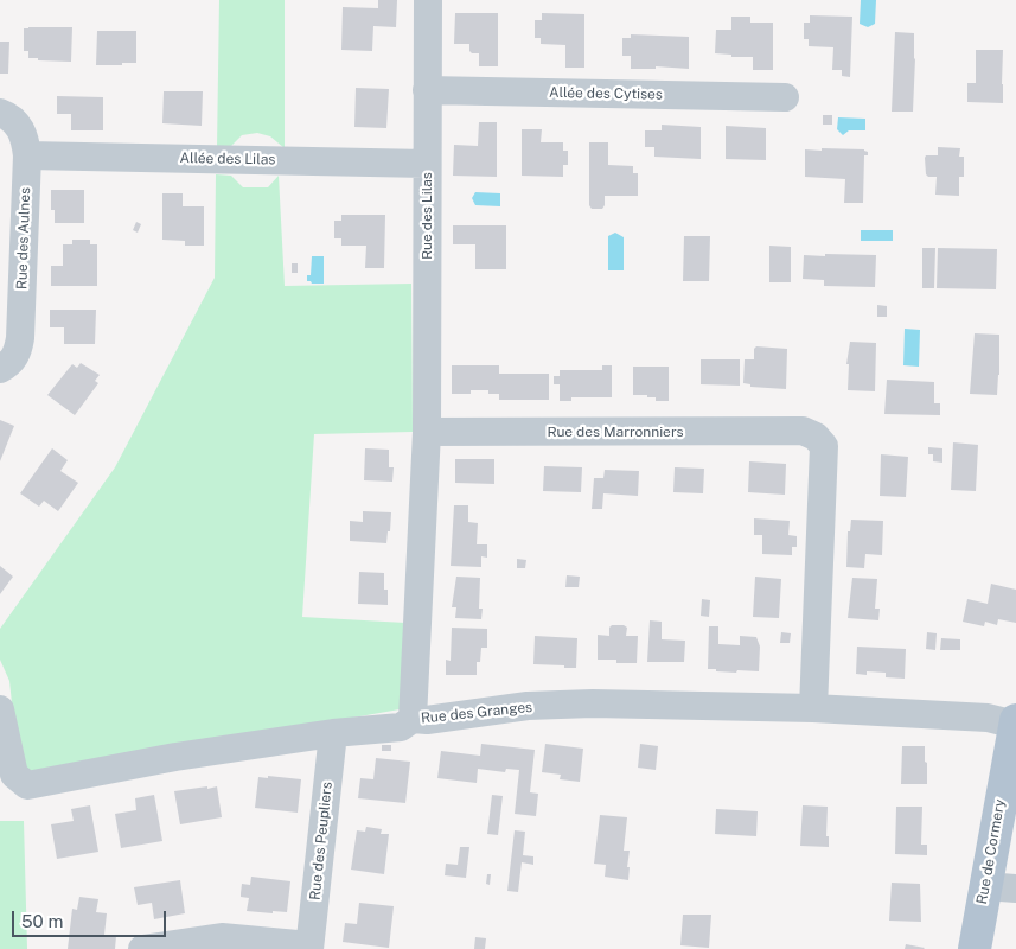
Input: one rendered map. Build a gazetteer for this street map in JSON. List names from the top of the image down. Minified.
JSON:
{"streets":{"main road":["Rue de Cormery"],"street":["Allée des Cytises","Allée des Lilas","Rue des Lilas","Rue des Aulnes","Rue des Marronniers","Rue des Granges","Rue des Peupliers"]},"crossings":[["Allée des Cytises","Rue des Lilas"],["Allée des Lilas","Rue des Lilas"],["Allée des Lilas","Rue des Aulnes"],["Rue des Lilas","Rue des Marronniers"],["Rue des Marronniers","Rue des Granges"],["Rue des Granges","Rue des Peupliers"],["Rue des Granges","Rue de Cormery"]],"scale_bar":"50 m"}
